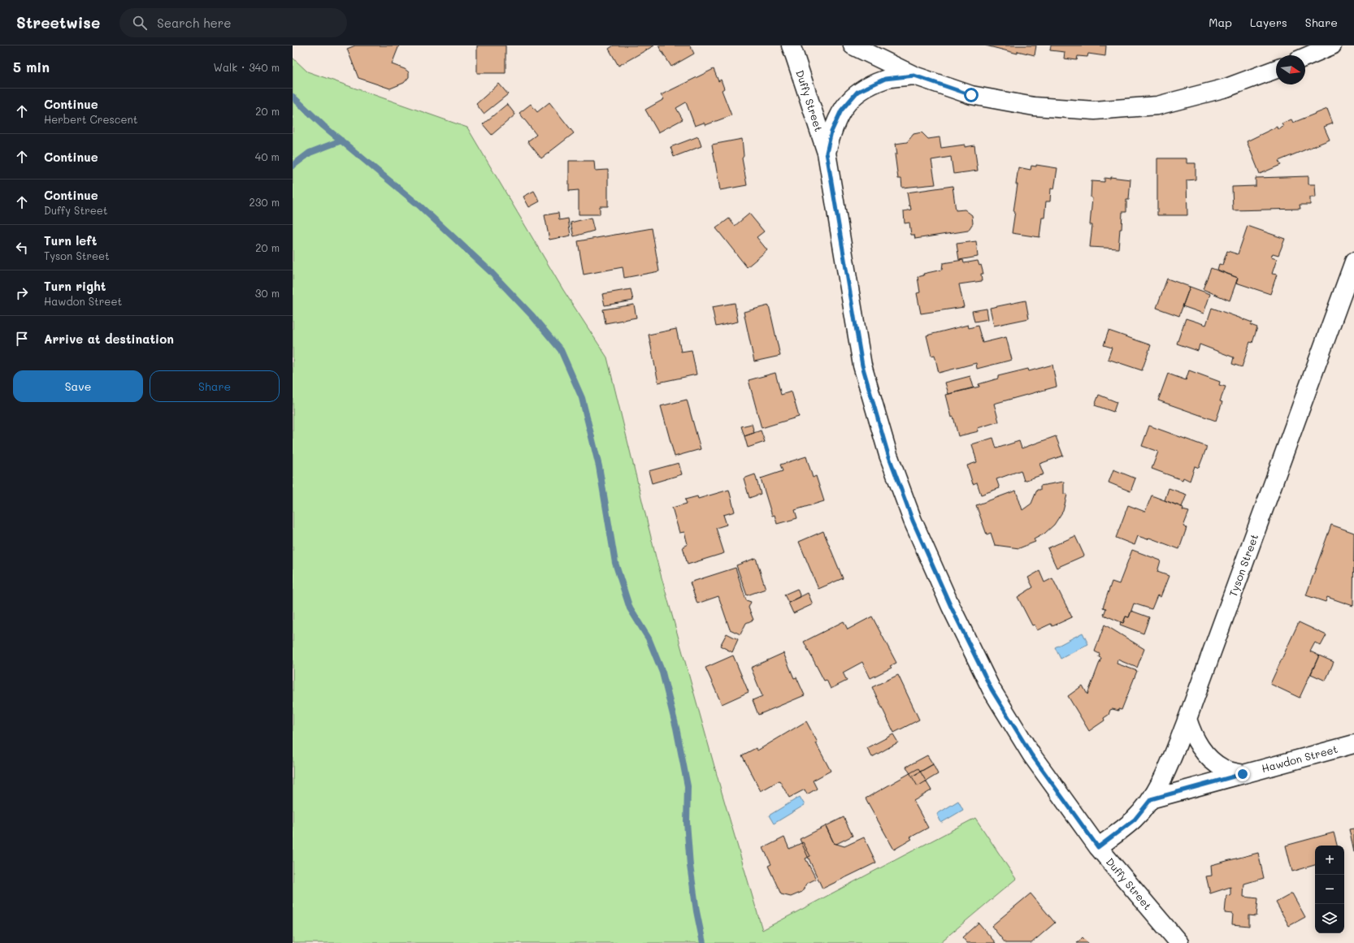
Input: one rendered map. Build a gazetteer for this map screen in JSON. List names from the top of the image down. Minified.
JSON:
{"streets":{"street":["Duffy Street","Tyson Street","Hawdon Street"]},"crossings":[["Duffy Street","Tyson Street"],["Tyson Street","Hawdon Street"]],"north":"right","page":{"header":"Streetwise","search":"Search here","nav":["Map","Layers","Share"],"heading":["5 min","Walk · 340 m"],"list":[["Continue","Herbert Crescent","20 m"],["Continue","40 m"],["Continue","Duffy Street","230 m"],["Turn left","Tyson Street","20 m"],["Turn right","Hawdon Street","30 m"],"Arrive at destination"],"buttons":["Save","Share"],"map_buttons":["+","−"]}}
